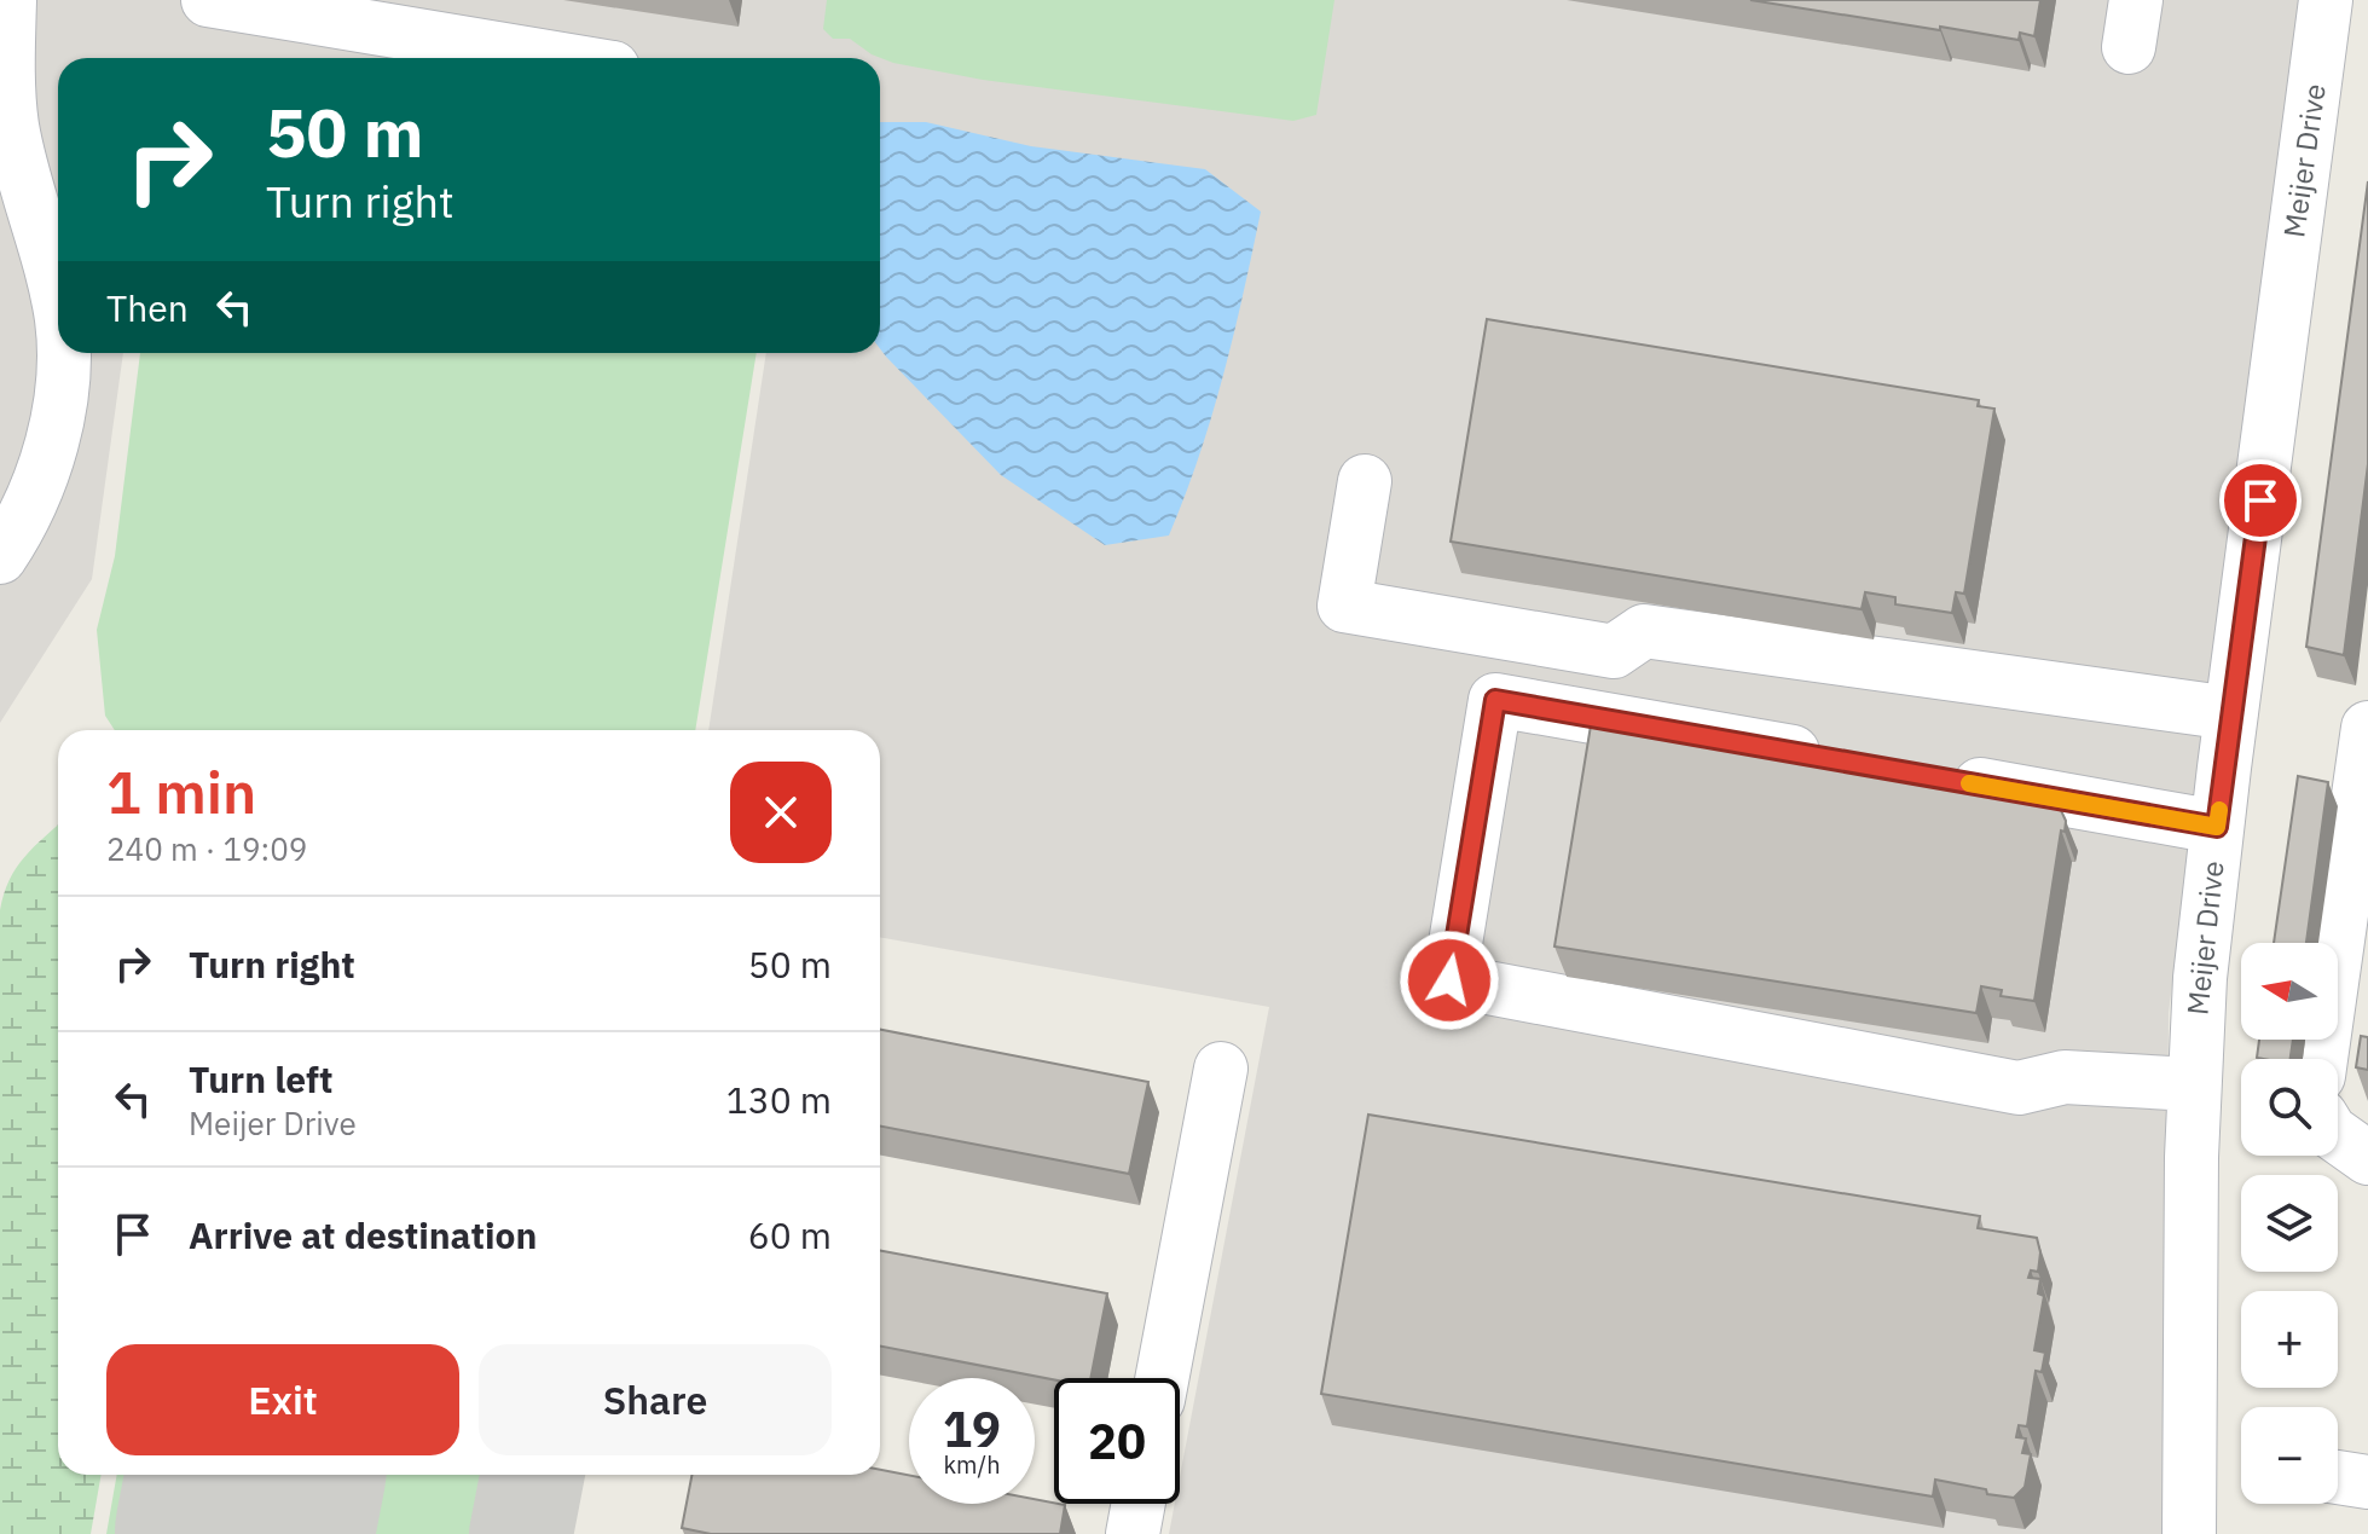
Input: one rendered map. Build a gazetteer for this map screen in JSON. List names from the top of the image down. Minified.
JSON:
{"streets":{"street":["Meijer Drive"]},"north":"left","page":{"turn":["50 m","Turn right"],"then":"Then","heading":["1 min","240 m · 19:09"],"list":[{"name":"Turn right","value":"50 m"},{"name":"Turn left","note":"Meijer Drive","value":"130 m"},{"name":"Arrive at destination","value":"60 m"}],"map_buttons":["+","−"],"buttons":["Exit","Share"],"speed":"19 km/h","limit":"20"}}
